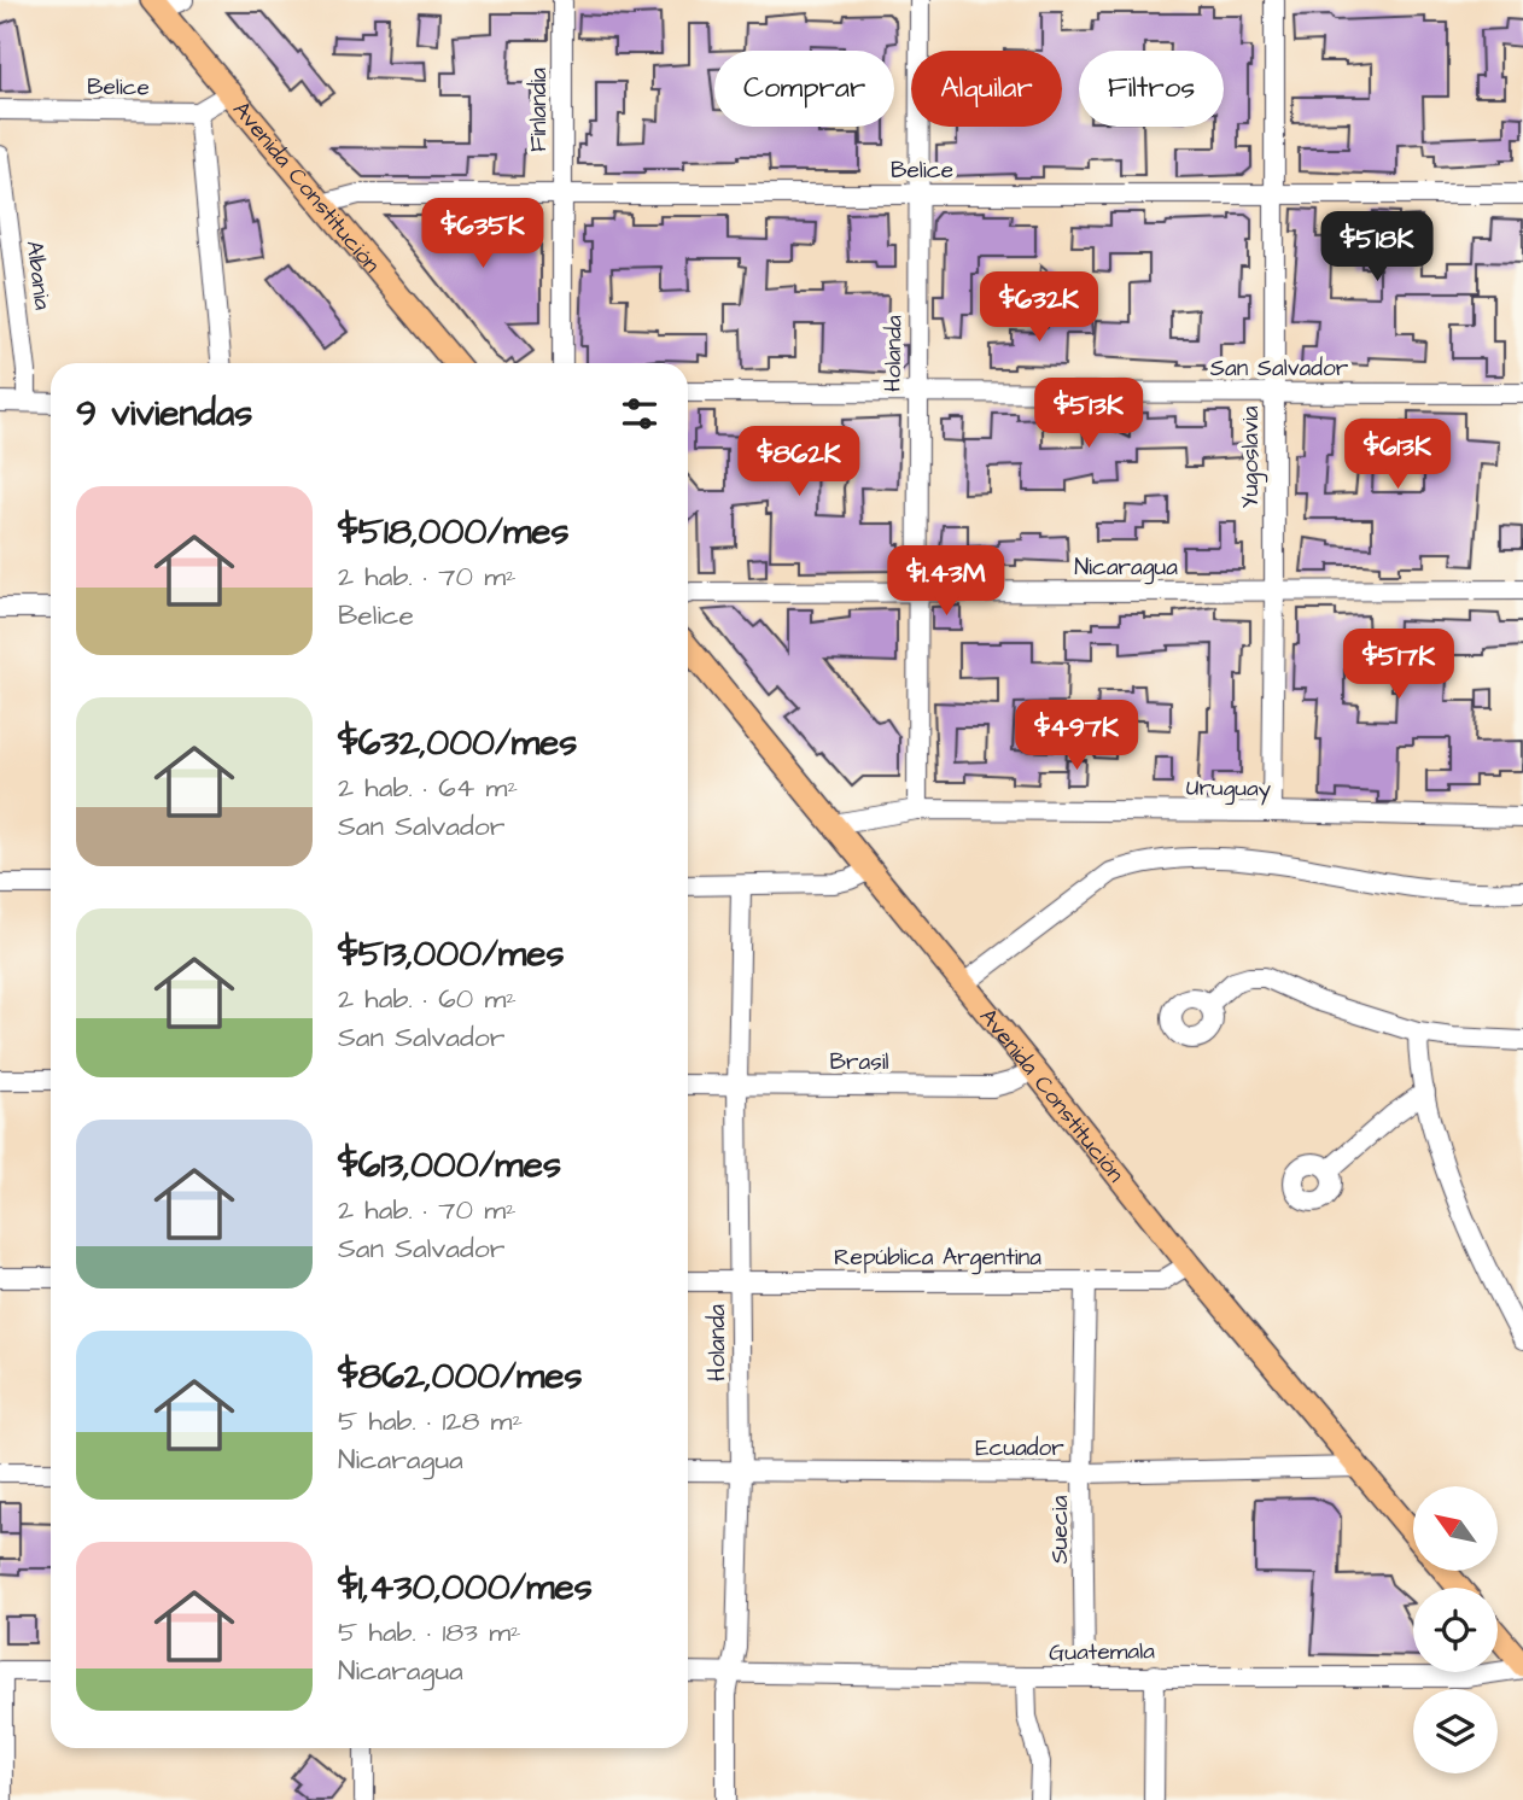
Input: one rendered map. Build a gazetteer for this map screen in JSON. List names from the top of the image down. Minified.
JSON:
{"streets":{"main road":["Avenida Constitución"],"street":["Belice","Finlandia","Albania","Holanda","San Salvador","Yugoslavia","Nicaragua","Uruguay","Brasil","República Argentina","Ecuador","Suecia","Guatemala"]},"crossings":[["Belice","Finlandia"],["Belice","Avenida Constitución"],["Belice","Holanda"],["Belice","Yugoslavia"],["Avenida Constitución","Uruguay"],["Avenida Constitución","Brasil"],["Avenida Constitución","República Argentina"],["Avenida Constitución","Ecuador"],["Holanda","San Salvador"],["Holanda","Nicaragua"],["Holanda","Uruguay"],["Holanda","Brasil"],["Holanda","República Argentina"],["Holanda","Ecuador"],["Holanda","Guatemala"],["San Salvador","Yugoslavia"],["Yugoslavia","Nicaragua"],["Yugoslavia","Uruguay"],["República Argentina","Suecia"],["Ecuador","Suecia"],["Suecia","Guatemala"]],"north":"top left","page":{"chip":["Comprar","Alquilar","Filtros"],"price":["$635K","$518K","$632K","$513K","$613K","$862K","$1.43M","$517K","$497K"],"heading":"9 viviendas","list":[{"name":"$518,000/mes","note":"2 hab. · 70 m² · Belice"},{"name":"$632,000/mes","note":"2 hab. · 64 m² · San Salvador"},{"name":"$513,000/mes","note":"2 hab. · 60 m² · San Salvador"},{"name":"$613,000/mes","note":"2 hab. · 70 m² · San Salvador"},{"name":"$862,000/mes","note":"5 hab. · 128 m² · Nicaragua"},{"name":"$1,430,000/mes","note":"5 hab. · 183 m² · Nicaragua"}]}}
